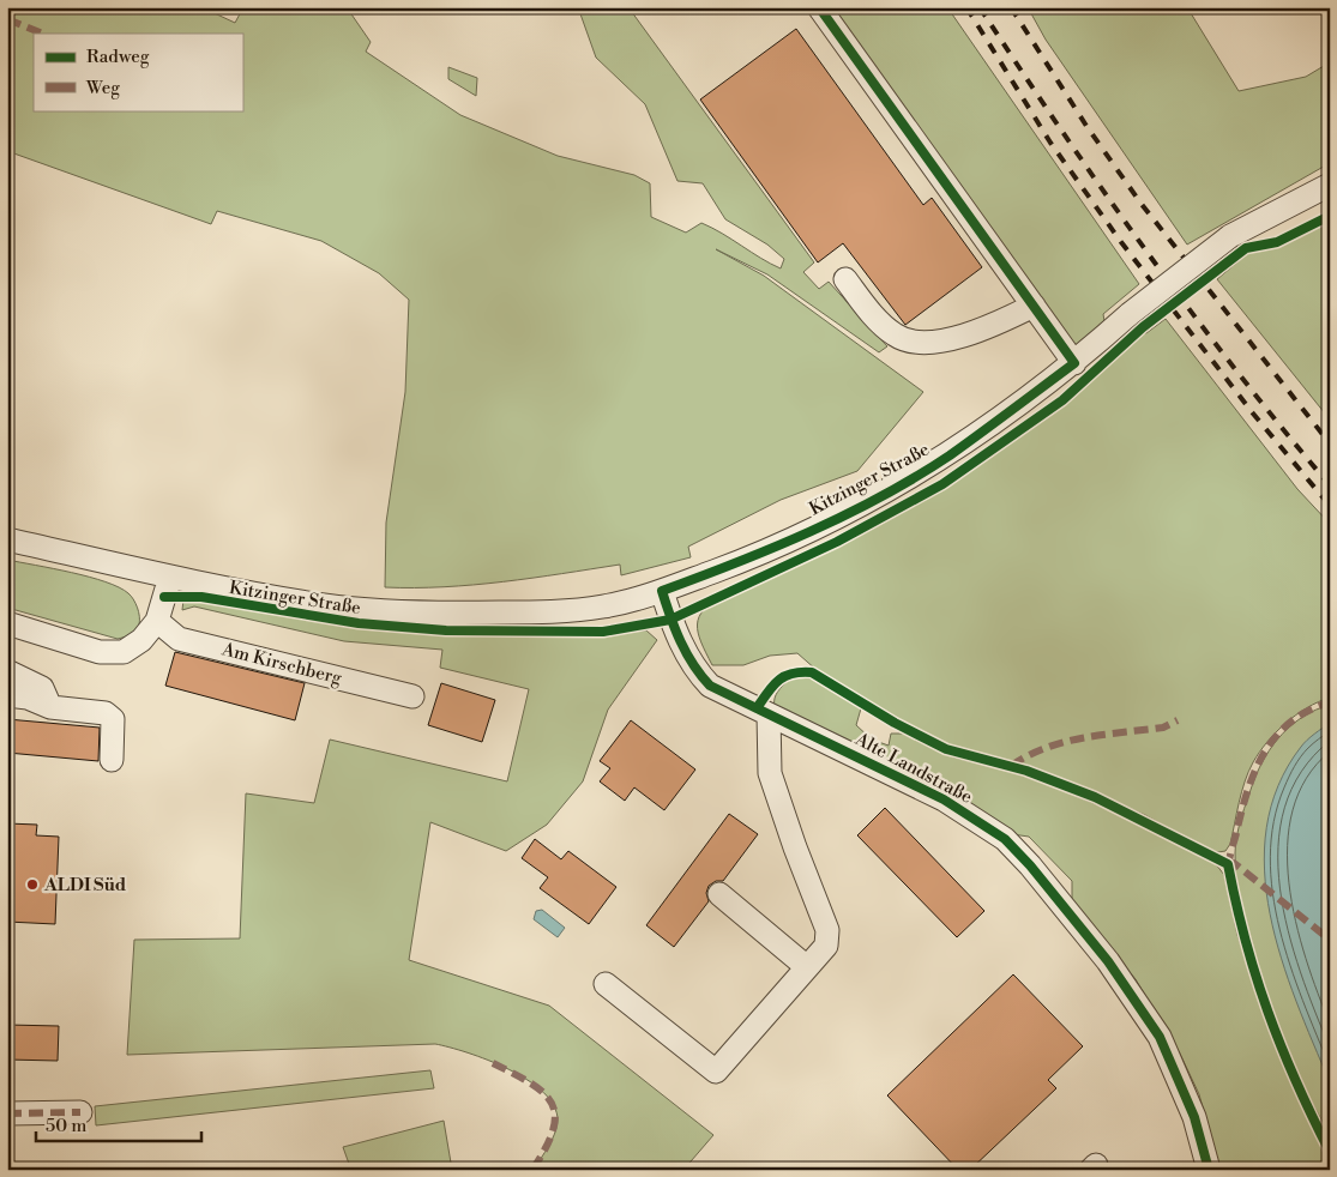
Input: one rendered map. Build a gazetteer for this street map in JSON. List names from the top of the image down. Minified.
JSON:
{"streets":{"street":["Kitzinger Straße","Am Kirschberg","Alte Landstraße"]},"crossings":[["Kitzinger Straße","Alte Landstraße"]],"places":["ALDI Süd"],"legend":["Radweg","Weg"],"scale_bar":"50 m"}
